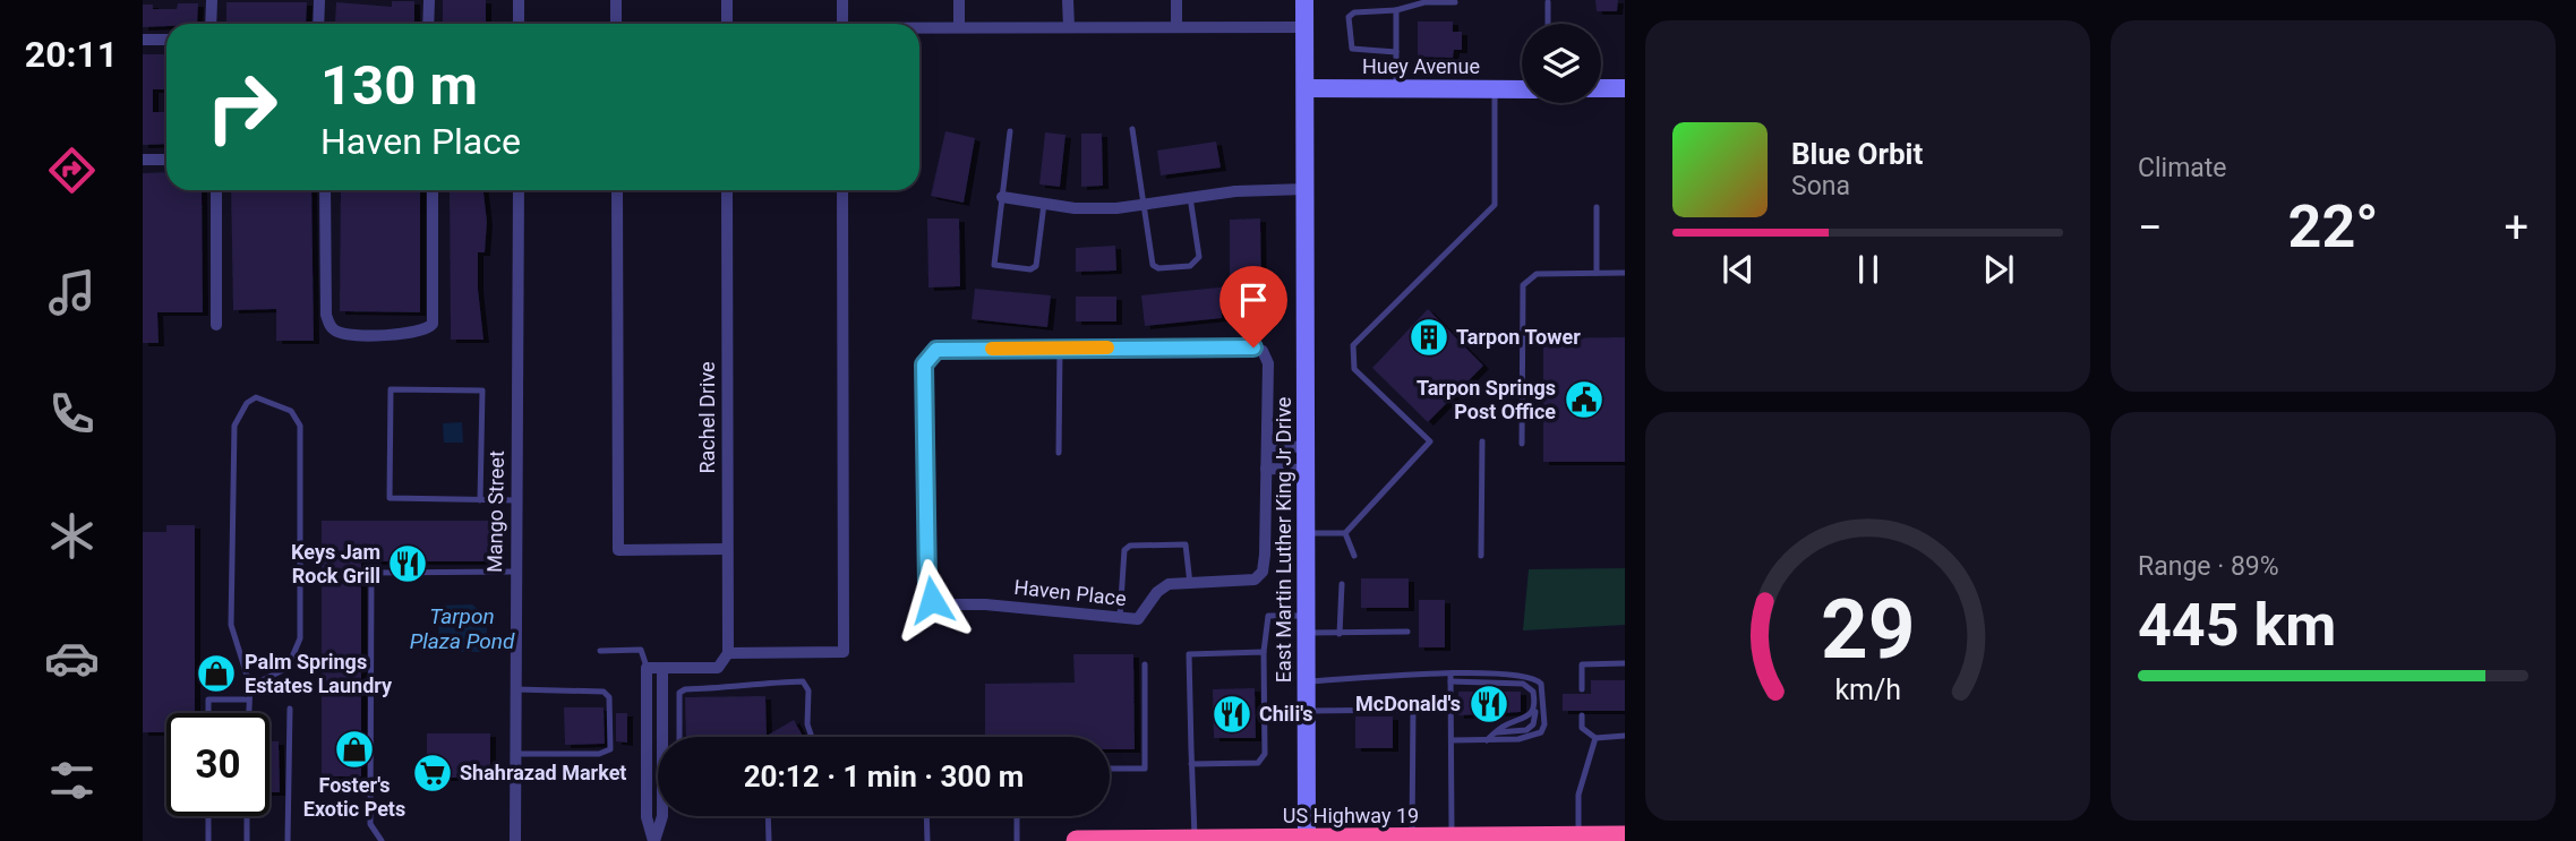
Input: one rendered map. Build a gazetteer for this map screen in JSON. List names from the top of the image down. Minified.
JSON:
{"streets":{"highway":["US Highway 19"],"street":["Huey Avenue","Rachel Drive","Mango Street","East Martin Luther King Jr Drive","Haven Place"]},"crossings":[["Huey Avenue","East Martin Luther King Jr Drive"],["East Martin Luther King Jr Drive","US Highway 19"]],"water":["Tarpon Plaza Pond"],"places":{"building":["Tarpon Tower"],"public building":["Tarpon Springs Post Office"],"restaurant":["Keys Jam Rock Grill","McDonald's","Chili's"],"shop":["Palm Springs Estates Laundry","Foster's Exotic Pets"],"supermarket":["Shahrazad Market"]},"page":{"tabs":"20:11","tile":["Climate",["Range · 89%","445 km"]],"turn":["130 m","Haven Place"],"song":["Blue Orbit","Sona"],"heat":["−","22°","+"],"limit":"30","trip":"20:12 · 1 min · 300 m","gauge":["29","km/h"]}}
